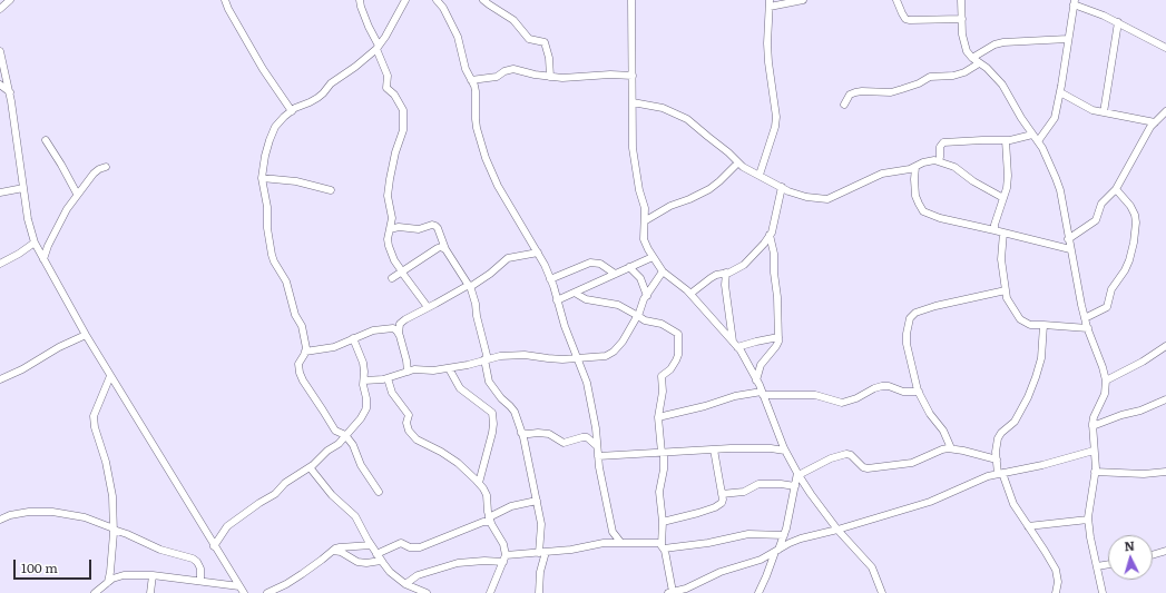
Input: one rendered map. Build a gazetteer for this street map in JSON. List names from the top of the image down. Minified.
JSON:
{"scale_bar":"100 m","north":"top"}
